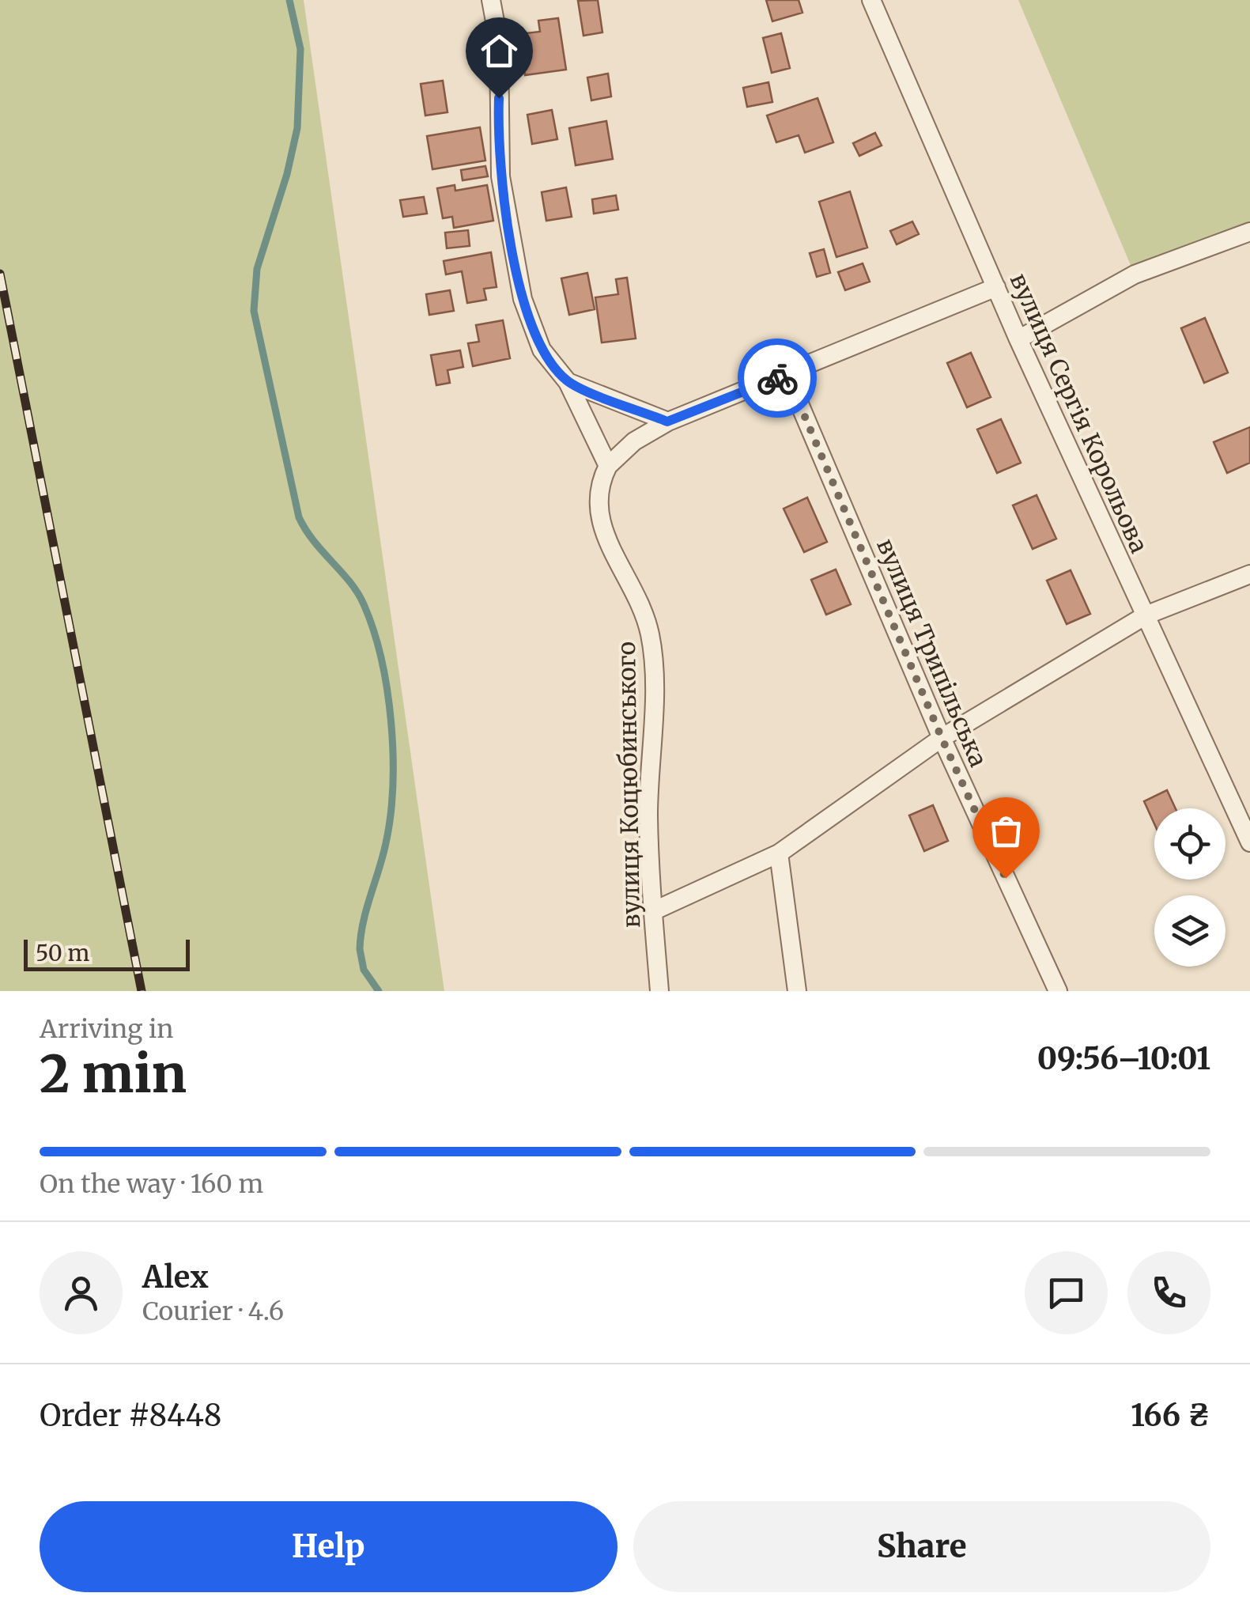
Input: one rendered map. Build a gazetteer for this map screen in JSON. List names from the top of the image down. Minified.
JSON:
{"streets":{"street":["вулиця Сергія Корольова","вулиця Трипільська","вулиця Коцюбинського"]},"scale_bar":"50 m","page":{"scale":"50 m","heading":["2 min","Arriving in","09:56–10:01"],"panel":["Alex","Courier · 4.6","Order #8448","166 ₴"],"bar":"On the way · 160 m","buttons":["Help","Share"]}}
